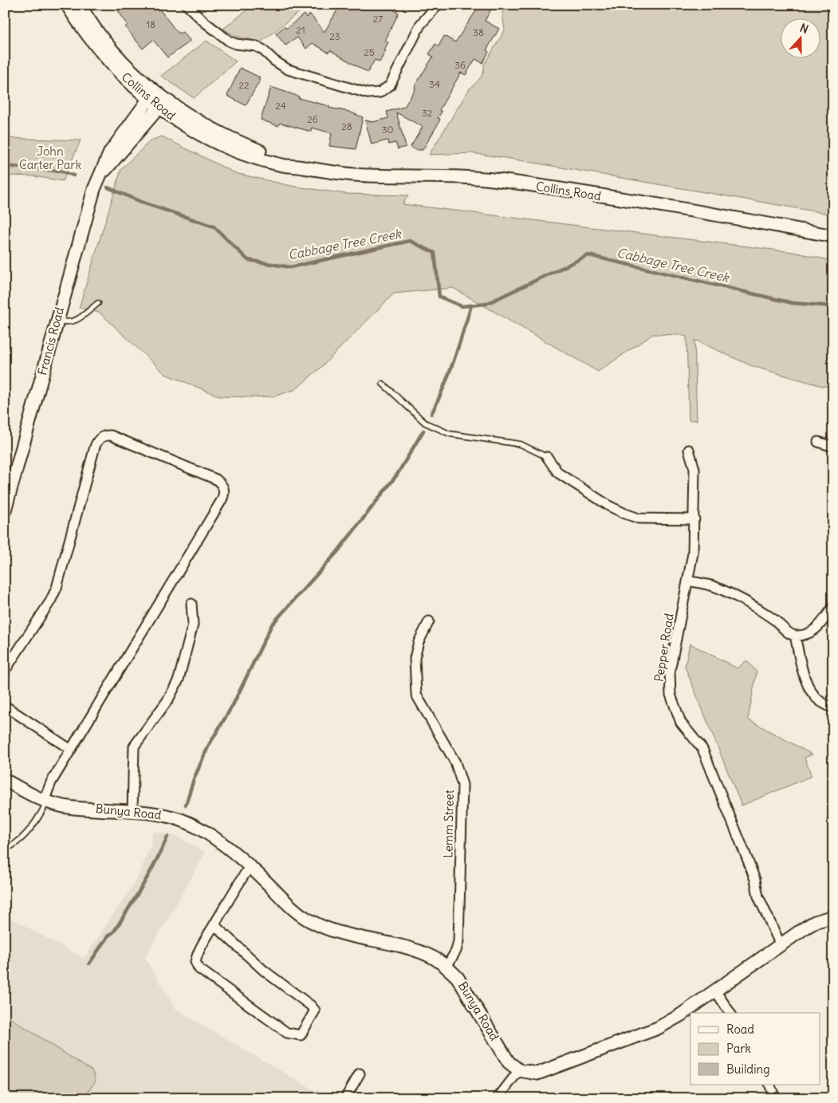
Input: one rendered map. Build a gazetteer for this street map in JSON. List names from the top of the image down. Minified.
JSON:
{"streets":{"street":["Collins Road","Francis Road","Pepper Road","Bunya Road","Lemm Street"]},"crossings":[["Collins Road","Francis Road"],["Bunya Road","Lemm Street"]],"water":["Cabbage Tree Creek"],"parks":["John Carter Park"],"house_numbers":["27","18","21","38","23","25","36","34","22","24","32","26","28","30"],"legend":["Road","Park","Building"],"north":"top"}
